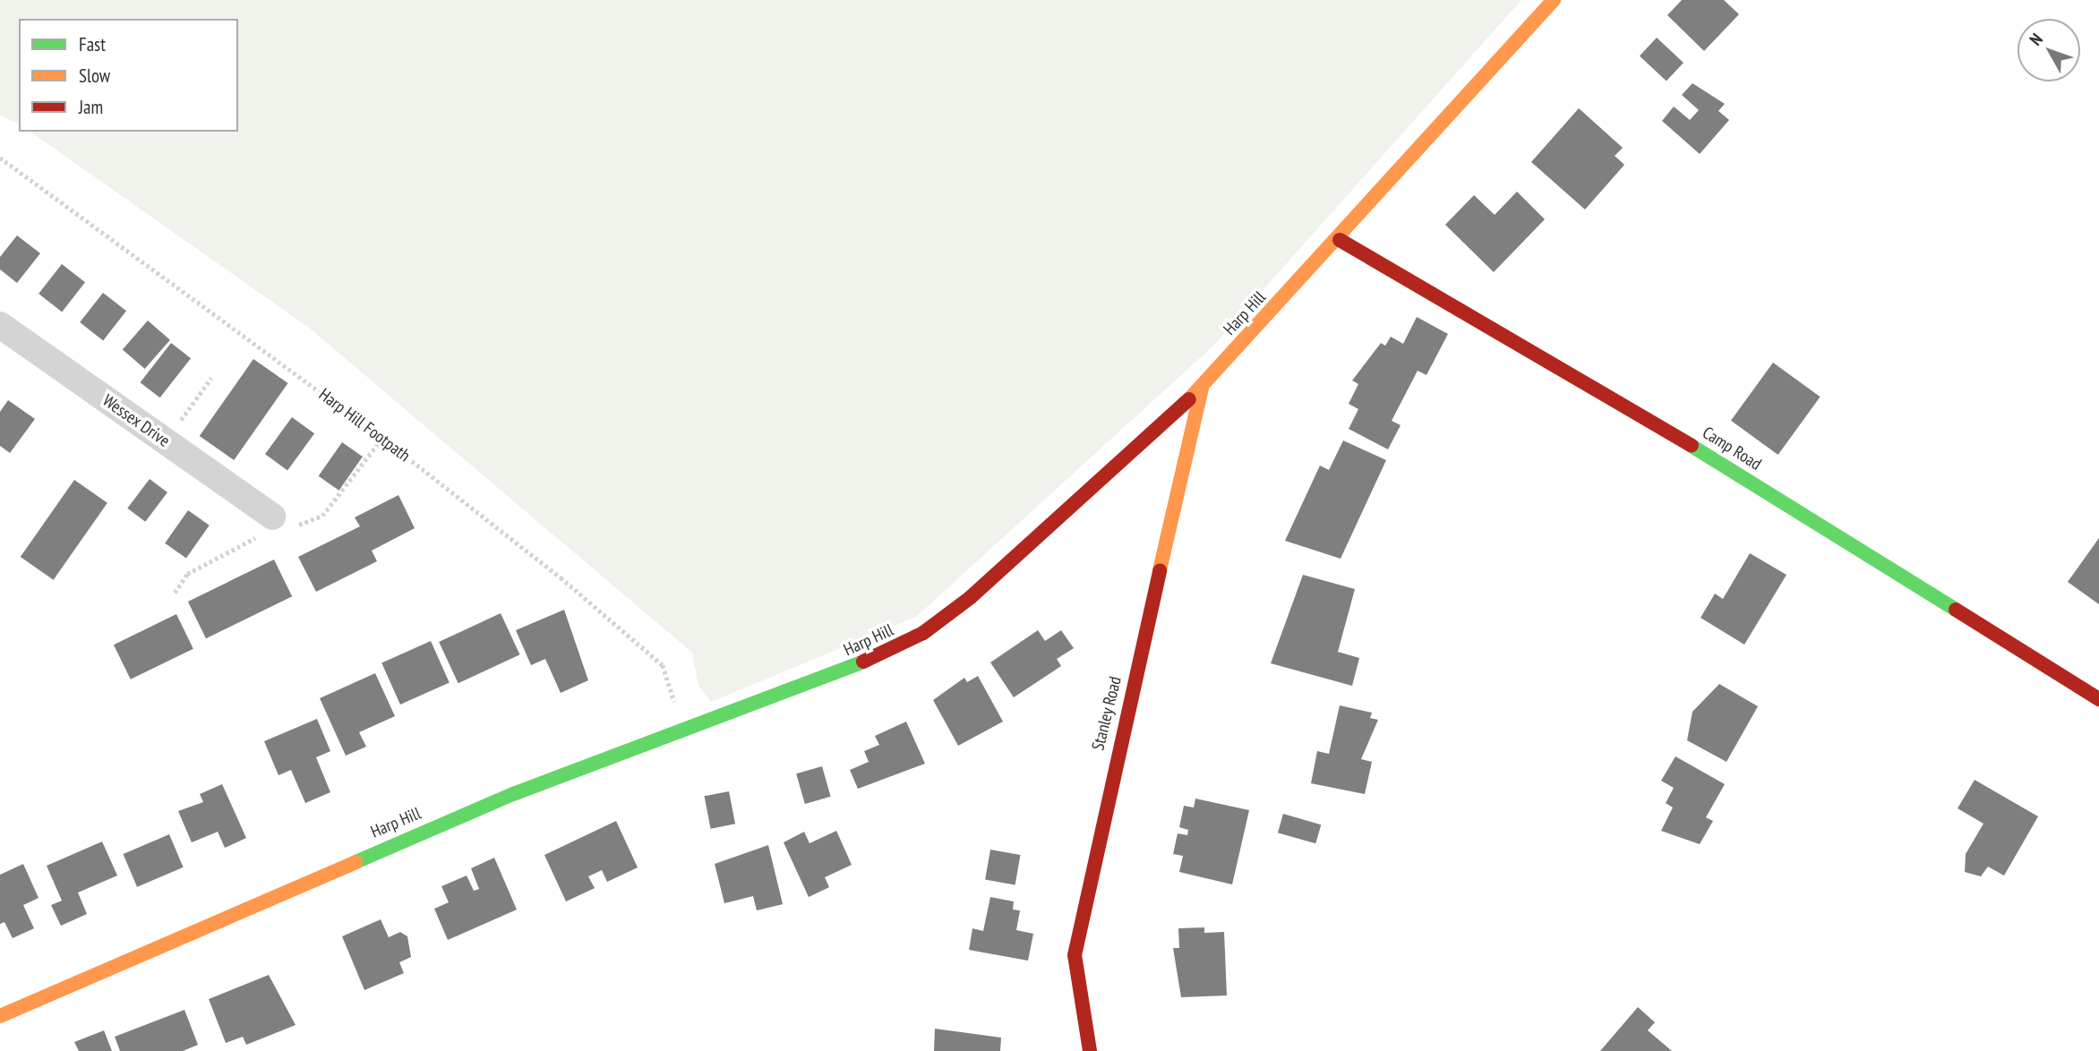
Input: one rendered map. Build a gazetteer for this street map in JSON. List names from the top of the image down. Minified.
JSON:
{"streets":{"street":["Harp Hill","Wessex Drive","Camp Road","Stanley Road"],"path":["Harp Hill Footpath"]},"crossings":[["Harp Hill","Harp Hill Footpath"],["Harp Hill","Camp Road"],["Harp Hill","Stanley Road"]],"legend":["Fast","Slow","Jam"],"north":"top left"}
